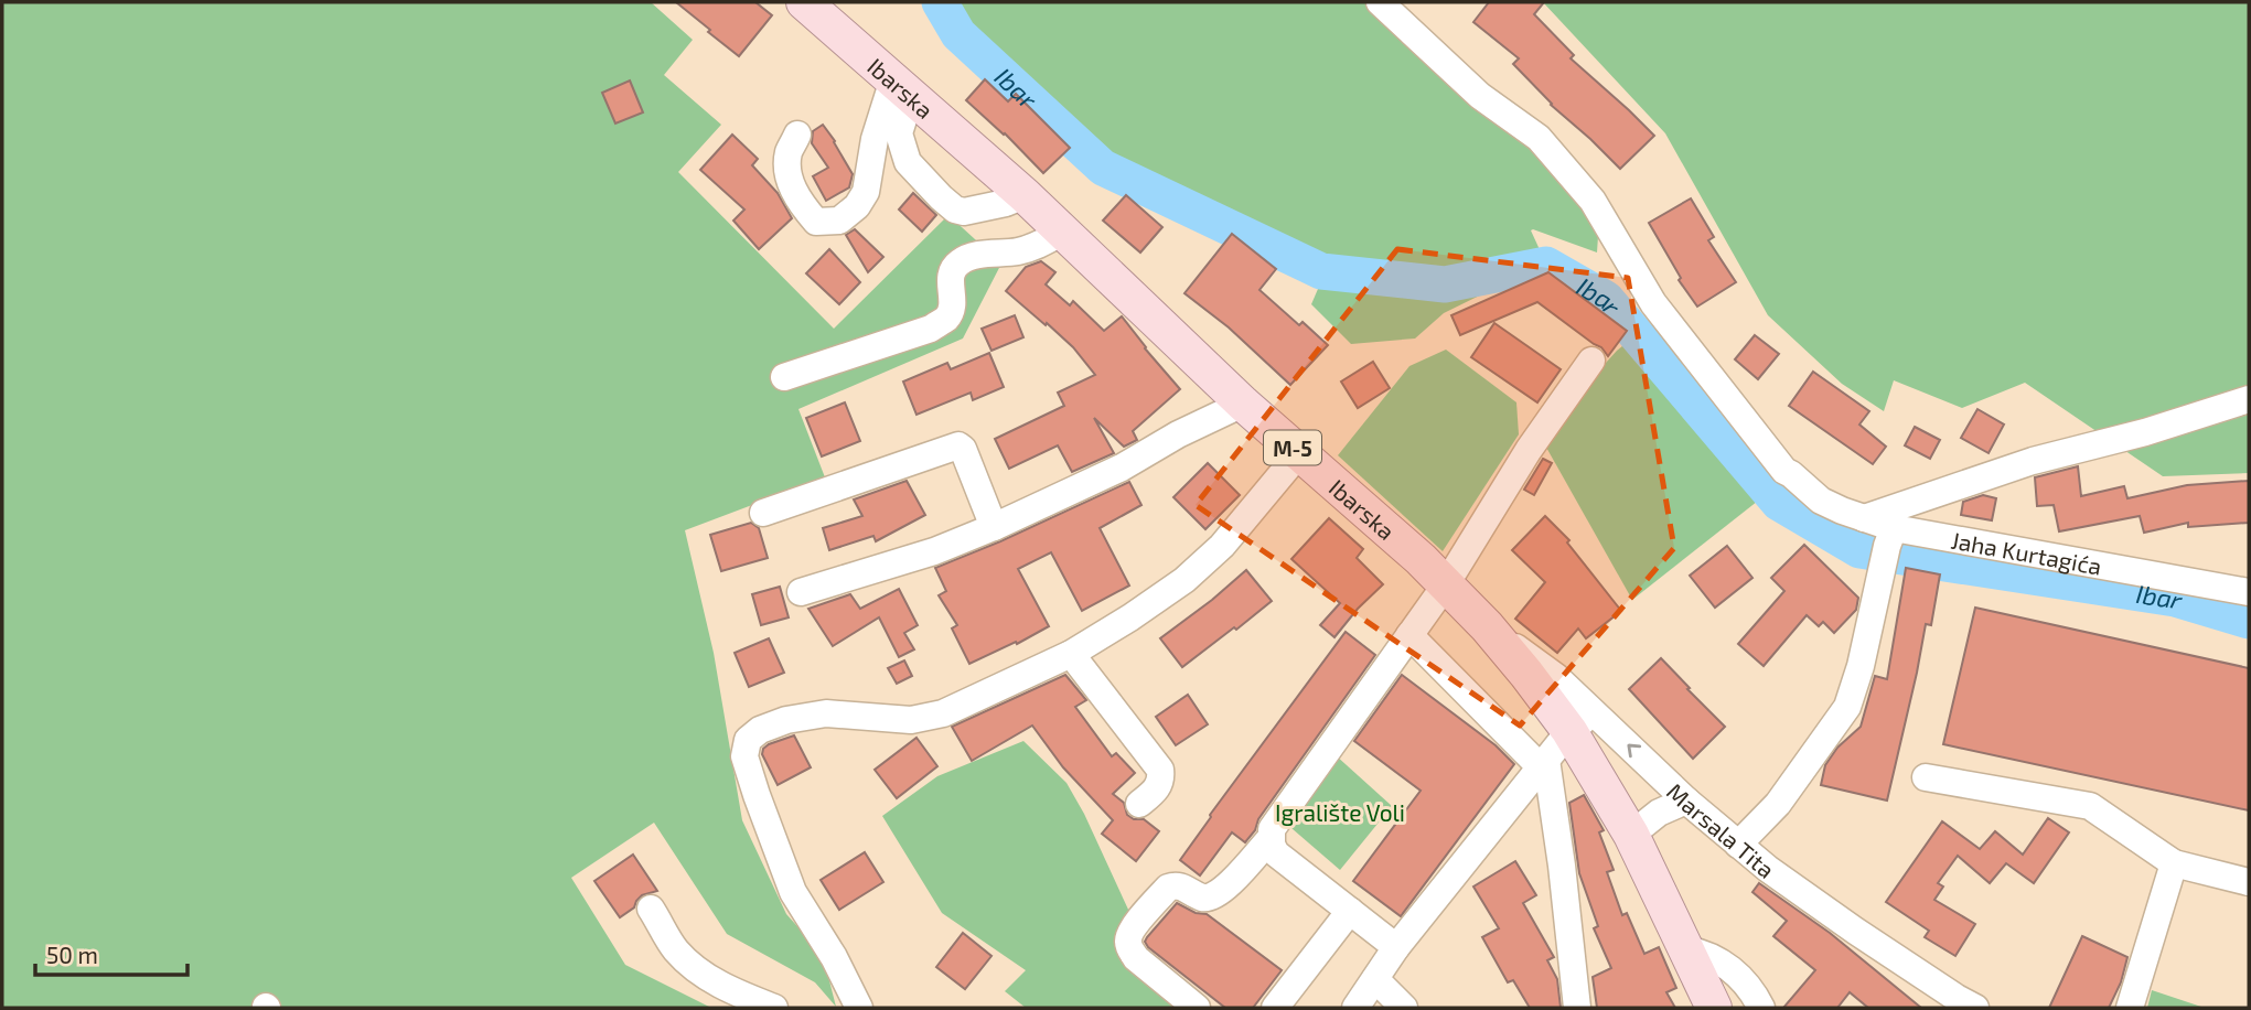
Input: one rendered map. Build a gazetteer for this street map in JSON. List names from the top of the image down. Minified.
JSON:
{"streets":{"main road":["Ibarska","M-5"],"street":["Jaha Kurtagića","Marsala Tita"]},"crossings":[["Ibarska","Marsala Tita"]],"water":["Ibar"],"parks":["Igralište Voli"],"scale_bar":"50 m"}
